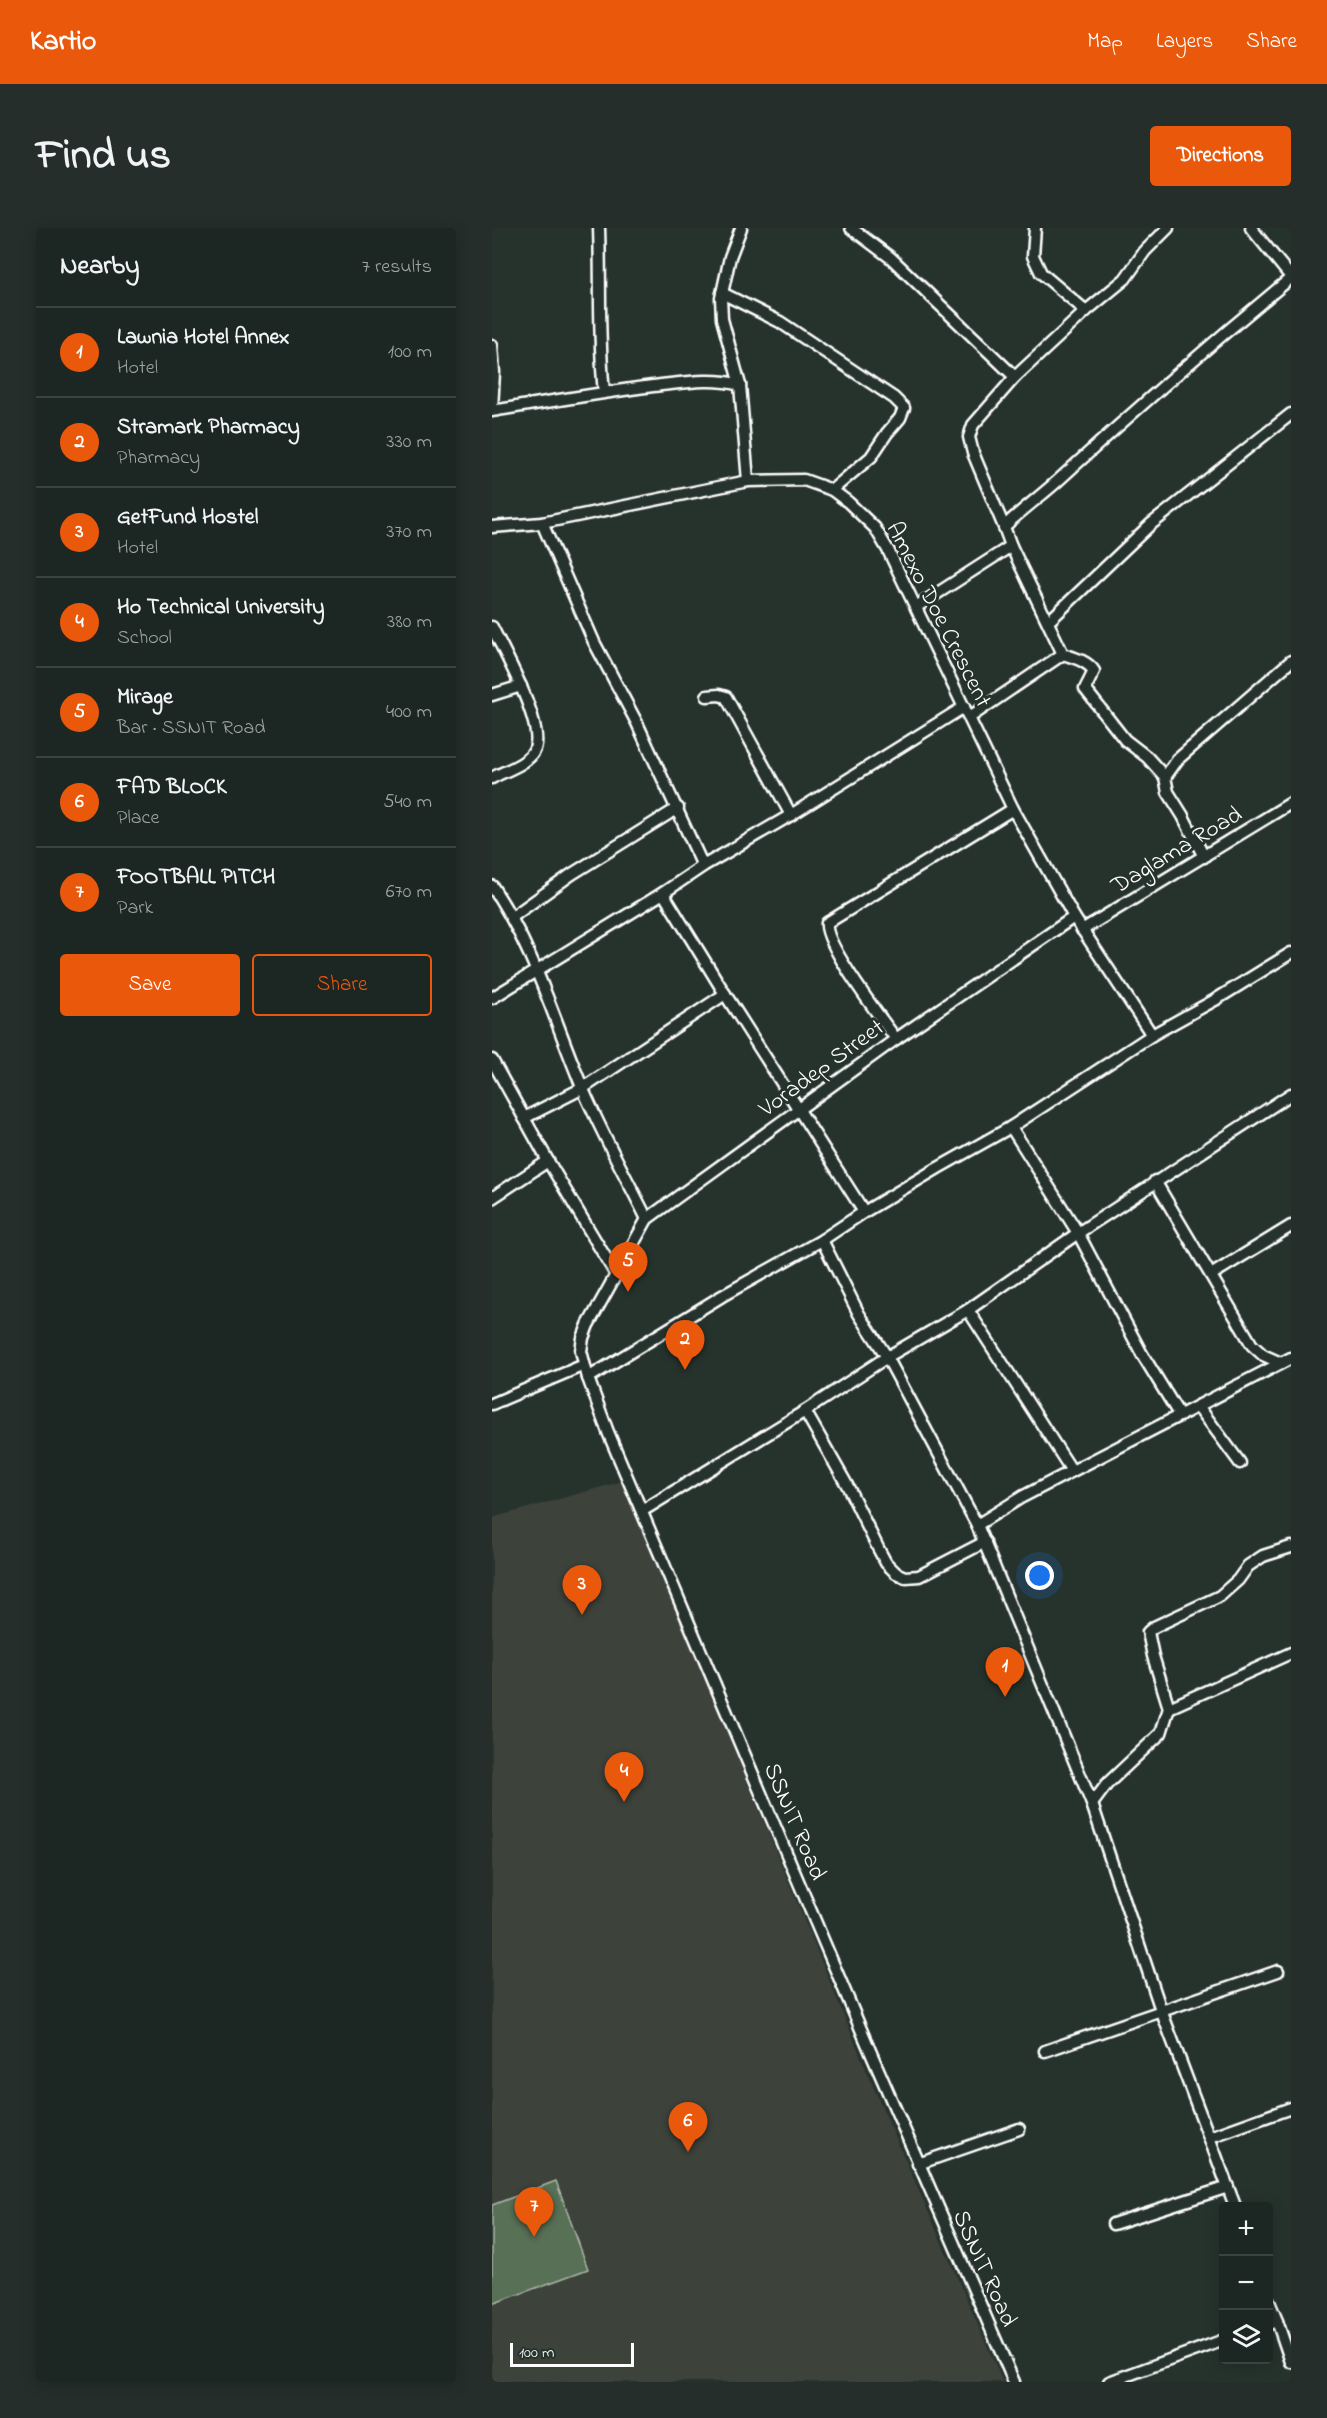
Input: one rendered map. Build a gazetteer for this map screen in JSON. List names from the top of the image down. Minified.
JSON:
{"streets":{"street":["Amexo Doe Crescent","Daglama Road","Voradep Street","SSNIT Road"]},"crossings":[["Amexo Doe Crescent","Daglama Road"],["Amexo Doe Crescent","Voradep Street"],["Voradep Street","SSNIT Road"]],"scale_bar":"100 m","page":{"header":"Kartio","nav":["Map","Layers","Share"],"title":"Find us","buttons":["Directions",["Save","Share"]],"heading":["Nearby","7 results"],"list":[{"mark":"1","name":"Lawnia Hotel Annex","note":"Hotel","value":"100 m"},{"mark":"2","name":"Stramark Pharmacy","note":"Pharmacy","value":"330 m"},{"mark":"3","name":"GetFund Hostel","note":"Hotel","value":"370 m"},{"mark":"4","name":"Ho Technical University","note":"School","value":"380 m"},{"mark":"5","name":"Mirage","note":"Bar · SSNIT Road","value":"400 m"},{"mark":"6","name":"FAD BLOCK","note":"Place","value":"540 m"},{"mark":"7","name":"FOOTBALL PITCH","note":"Park","value":"670 m"}],"pins":["5","2","3","1","4","6","7"],"map_buttons":["+","−"],"scale":"100 m"}}
